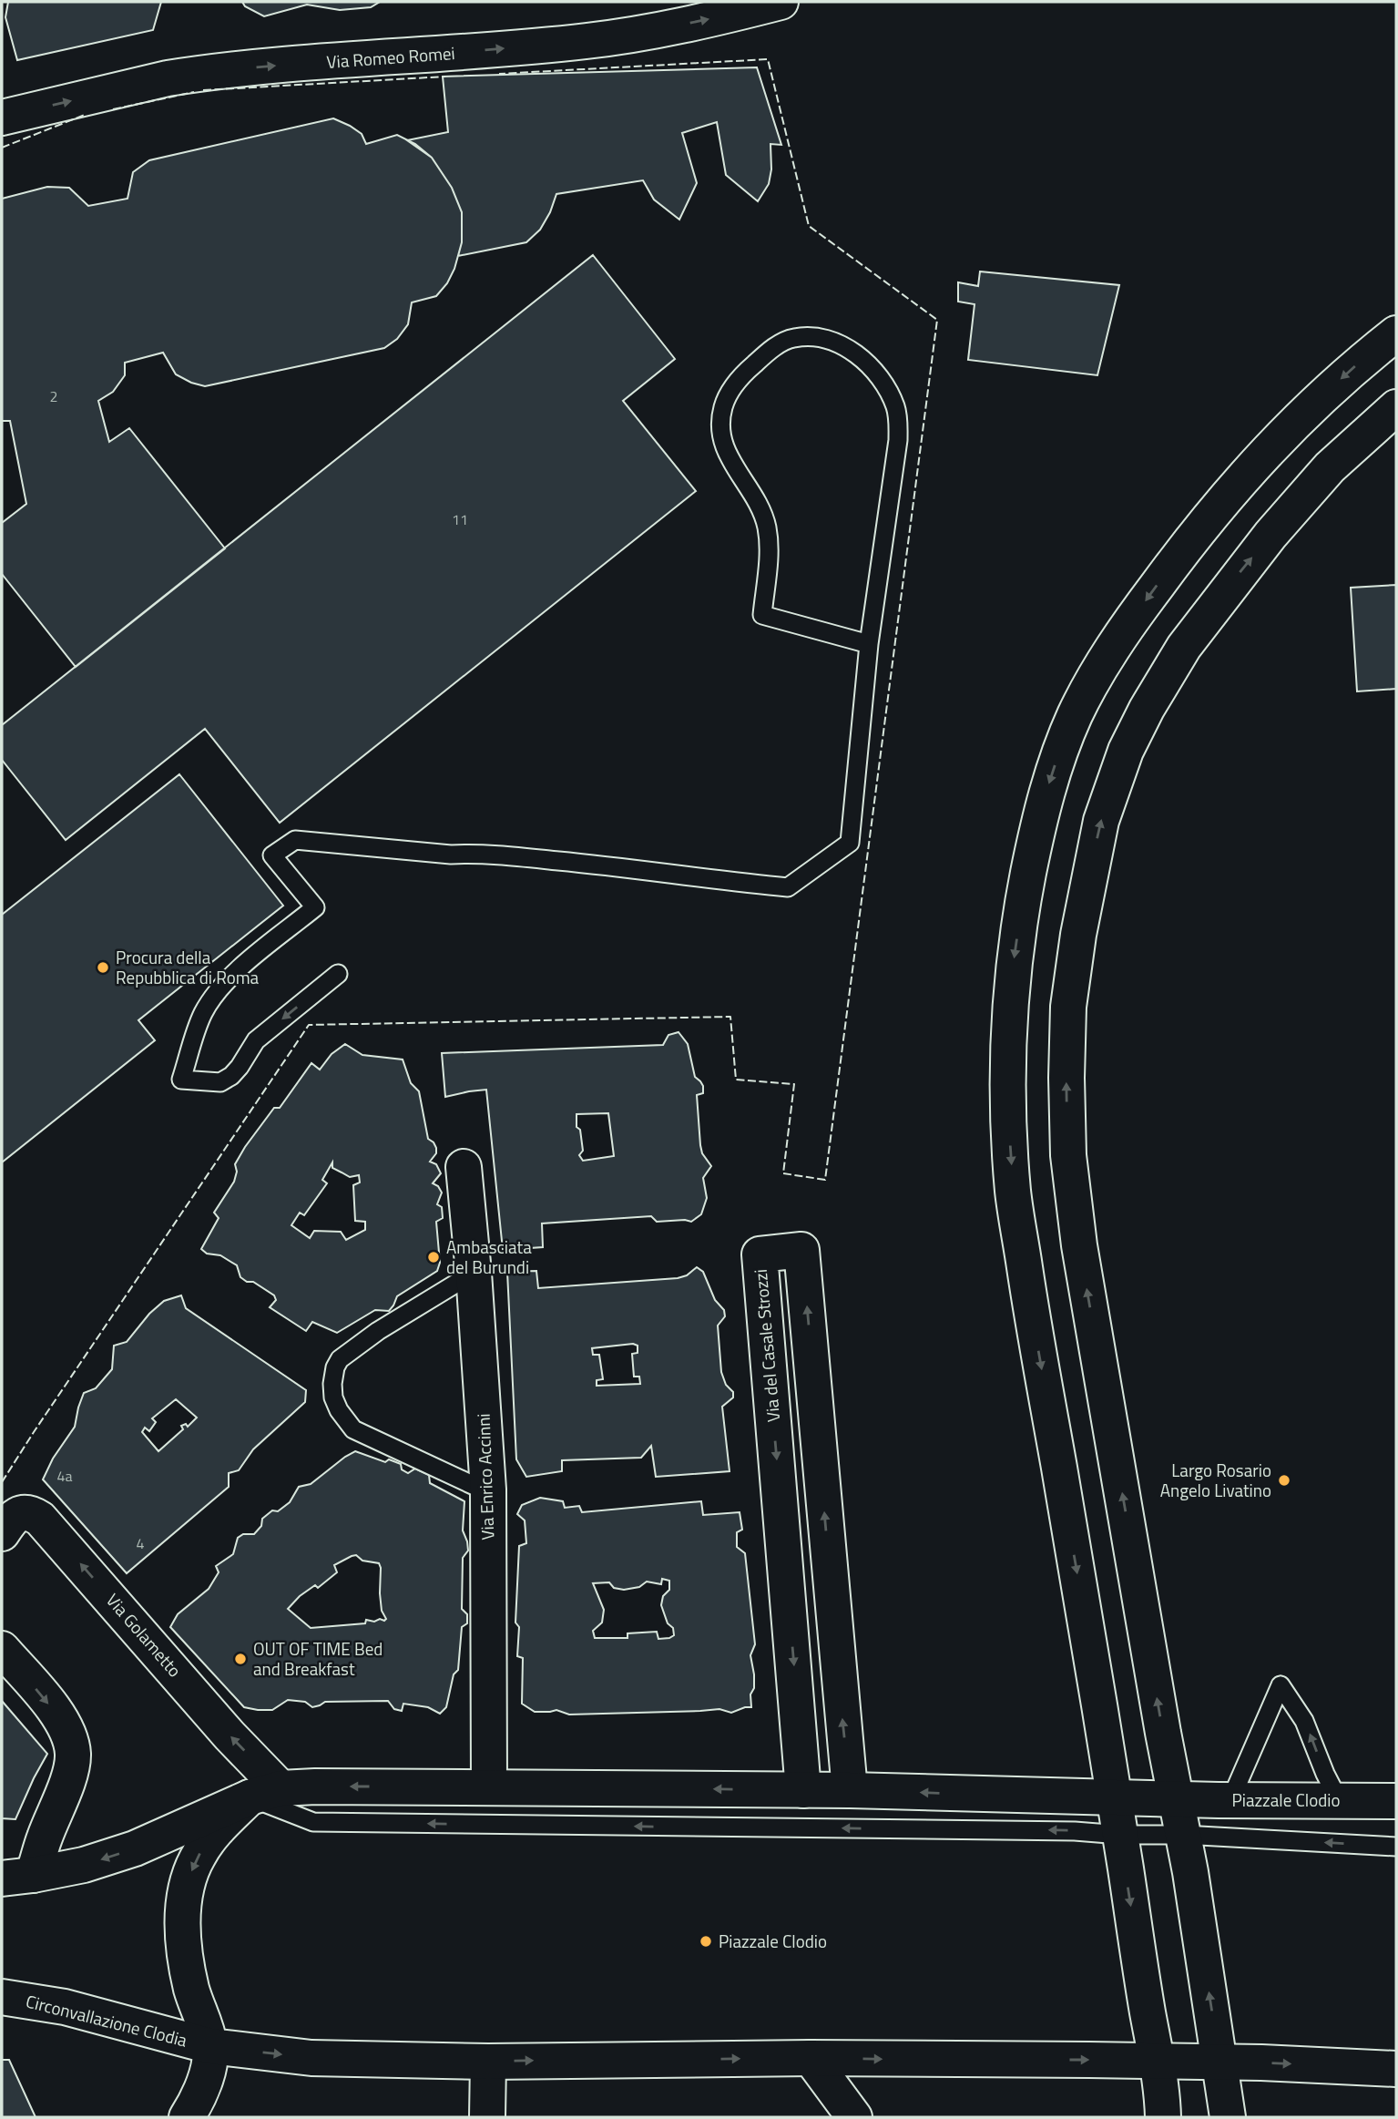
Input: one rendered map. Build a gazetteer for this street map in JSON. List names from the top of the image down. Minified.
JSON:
{"streets":{"main road":["Via Romeo Romei","Via del Casale Strozzi","Via Enrico Accinni","Via Golametto","Piazzale Clodio","Circonvallazione Clodia"]},"crossings":[["Via del Casale Strozzi","Piazzale Clodio"],["Via Enrico Accinni","Piazzale Clodio"],["Via Golametto","Piazzale Clodio"]],"one_way":["Via Romeo Romei","Via Golametto"],"places":["Procura della Repubblica di Roma","Ambasciata del Burundi","Largo Rosario Angelo Livatino","OUT OF TIME Bed and Breakfast","Piazzale Clodio"],"house_numbers":["2","11","4a","4"]}
